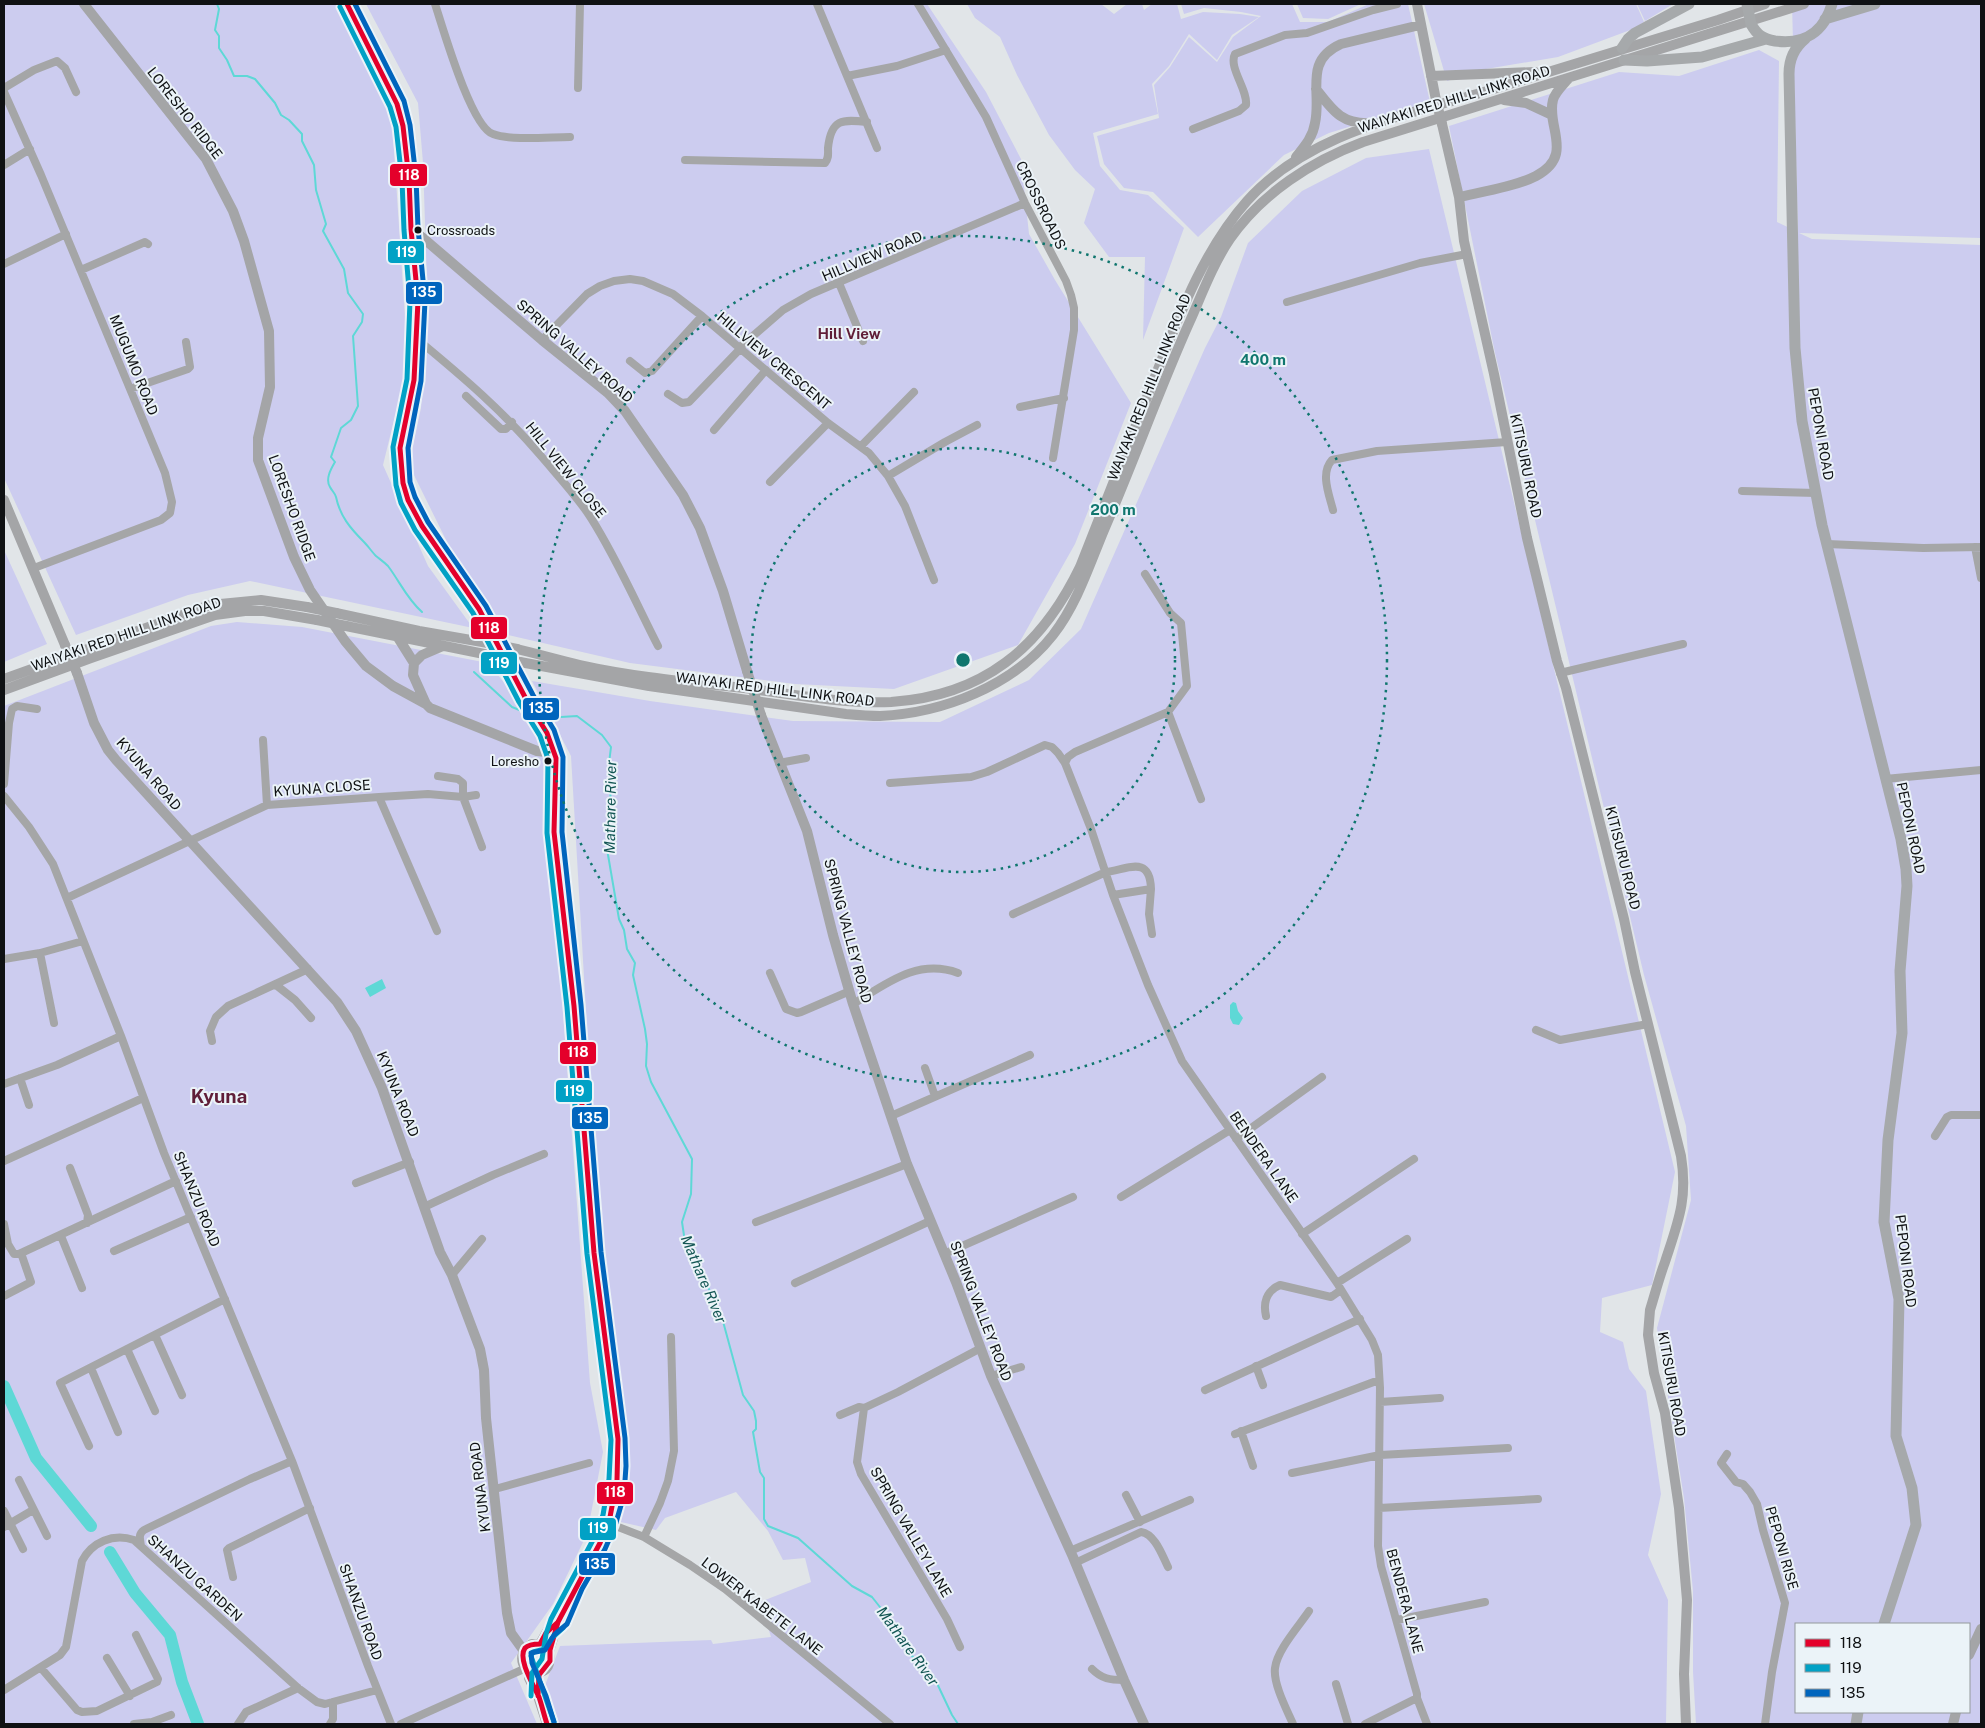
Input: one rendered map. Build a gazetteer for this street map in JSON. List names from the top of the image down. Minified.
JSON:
{"streets":{"main road":["WAIYAKI RED HILL LINK ROAD","LORESHO RIDGE","SPRING VALLEY ROAD","PEPONI ROAD","KITISURU ROAD","KYUNA ROAD"],"street":["CROSSROADS","HILLVIEW ROAD","HILLVIEW CRESCENT","MUGUMO ROAD","HILL VIEW CLOSE","KYUNA CLOSE","BENDERA LANE","SHANZU ROAD","SPRING VALLEY LANE","PEPONI RISE","SHANZU GARDEN","LOWER KABETE LANE"]},"crossings":[["CROSSROADS","HILLVIEW ROAD"],["HILLVIEW ROAD","HILLVIEW CRESCENT"],["SPRING VALLEY ROAD","HILLVIEW CRESCENT"],["MUGUMO ROAD","KYUNA ROAD"],["KYUNA ROAD","KYUNA CLOSE"],["SHANZU ROAD","SHANZU GARDEN"]],"districts":["Hill View","Kyuna"],"water":["Mathare River"],"places":["Crossroads","Loresho"],"lines":["transit line 118","transit line 135","transit line 119"],"legend":["118","119","135"],"rings":["400 m","200 m"]}
